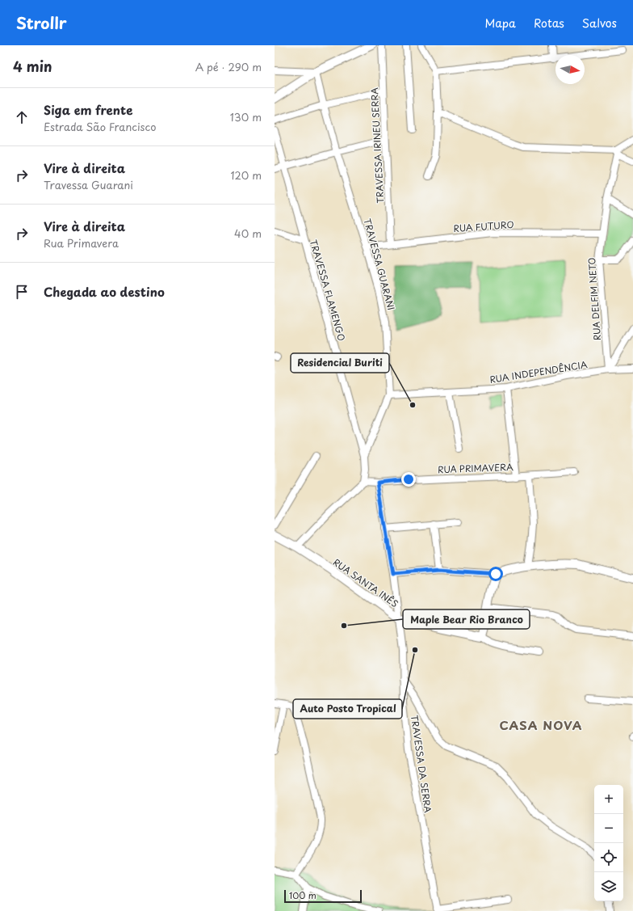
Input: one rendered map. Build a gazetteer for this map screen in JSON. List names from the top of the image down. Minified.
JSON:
{"streets":{"street":["TRAVESSA IRINEU SERRA","RUA FUTURO","TRAVESSA GUARANI","TRAVESSA FLAMENGO","RUA DELFIM NETO","RUA INDEPENDÊNCIA","RUA PRIMAVERA","RUA SANTA INÊS","TRAVESSA DA SERRA"]},"crossings":[["TRAVESSA IRINEU SERRA","RUA FUTURO"],["RUA FUTURO","TRAVESSA GUARANI"],["RUA FUTURO","RUA DELFIM NETO"],["TRAVESSA GUARANI","TRAVESSA FLAMENGO"],["TRAVESSA GUARANI","RUA INDEPENDÊNCIA"],["RUA DELFIM NETO","RUA INDEPENDÊNCIA"],["RUA SANTA INÊS","TRAVESSA DA SERRA"]],"districts":["CASA NOVA"],"places":["Residencial Buriti","Maple Bear Rio Branco","Auto Posto Tropical"],"scale_bar":"100 m","north":"right","page":{"header":"Strollr","nav":["Mapa","Rotas","Salvos"],"heading":["4 min","A pé · 290 m"],"list":[["Siga em frente","Estrada São Francisco","130 m"],["Vire à direita","Travessa Guarani","120 m"],["Vire à direita","Rua Primavera","40 m"],"Chegada ao destino"],"map_buttons":["+","−"],"scale":"100 m"}}
